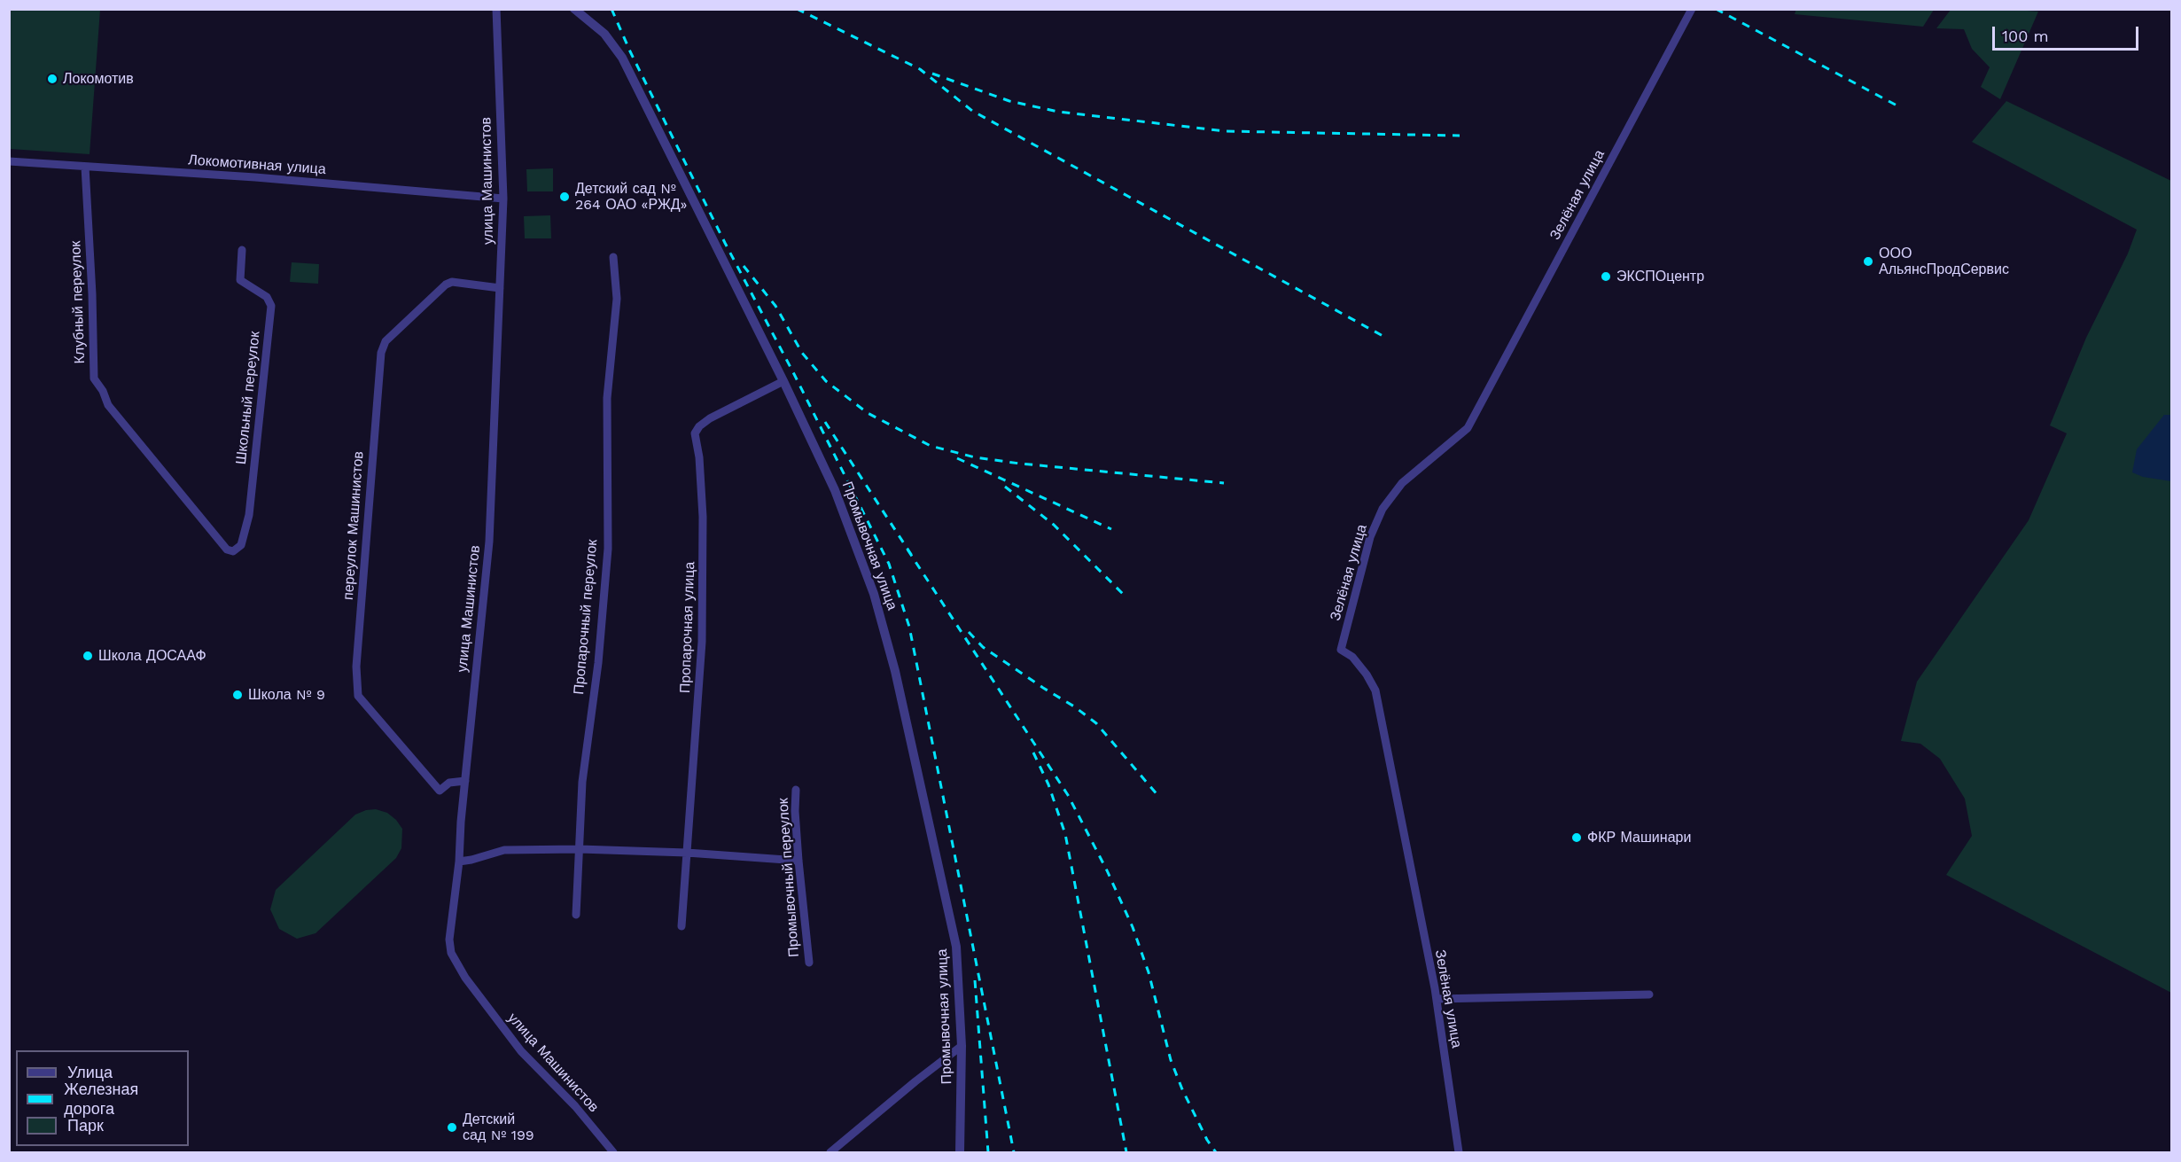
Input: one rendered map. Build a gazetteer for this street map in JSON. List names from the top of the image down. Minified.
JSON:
{"streets":{"street":["Локомотивная улица","улица Машинистов","Зелёная улица","Клубный переулок","Школьный переулок","переулок Машинистов","Промывочная улица","Пропарочный переулок","Пропарочная улица","Промывочный переулок"]},"crossings":[["Локомотивная улица","улица Машинистов"],["Локомотивная улица","Клубный переулок"],["улица Машинистов","переулок Машинистов"],["Клубный переулок","Школьный переулок"],["Промывочная улица","Пропарочная улица"]],"places":["Локомотив","Детский сад № 264 ОАО «РЖД»","ООО АльянсПродСервис","ЭКСПОцентр","Школа ДОСААФ","Школа № 9","ФКР Машинари","Детский сад № 199"],"legend":["Улица","Железная дорога","Парк"],"scale_bar":"100 m"}
